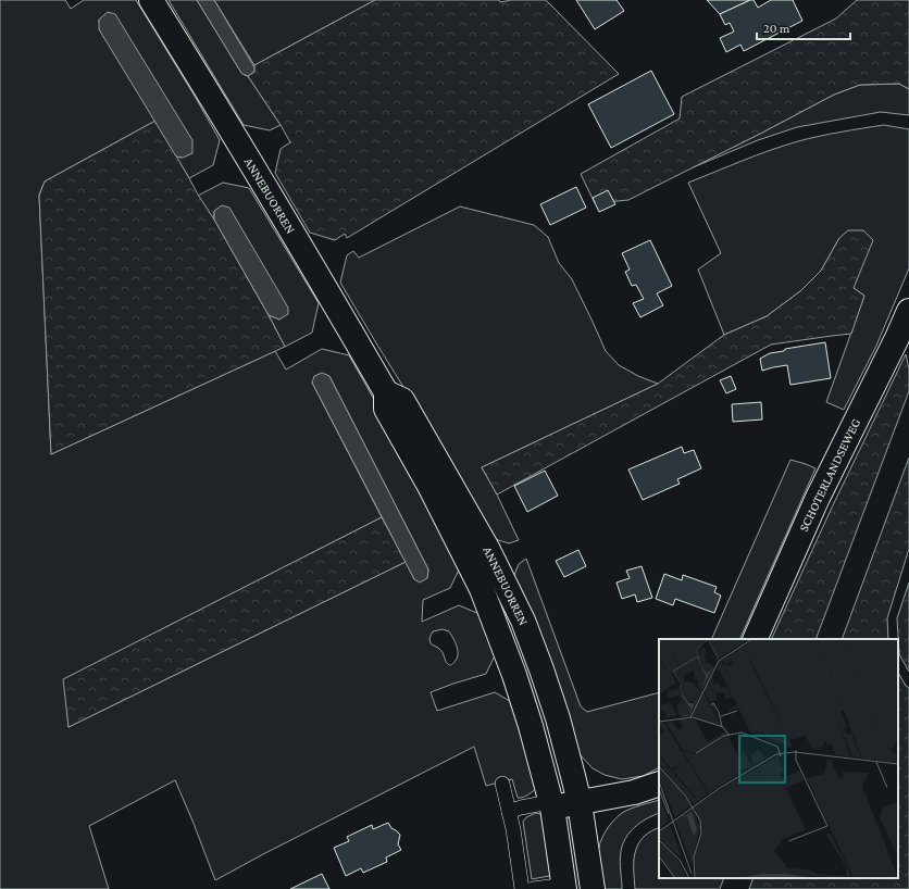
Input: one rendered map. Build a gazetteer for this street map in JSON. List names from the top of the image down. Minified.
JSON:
{"streets":{"main road":["ANNEBUORREN","SCHOTERLANDSEWEG"]},"scale_bar":"20 m"}
